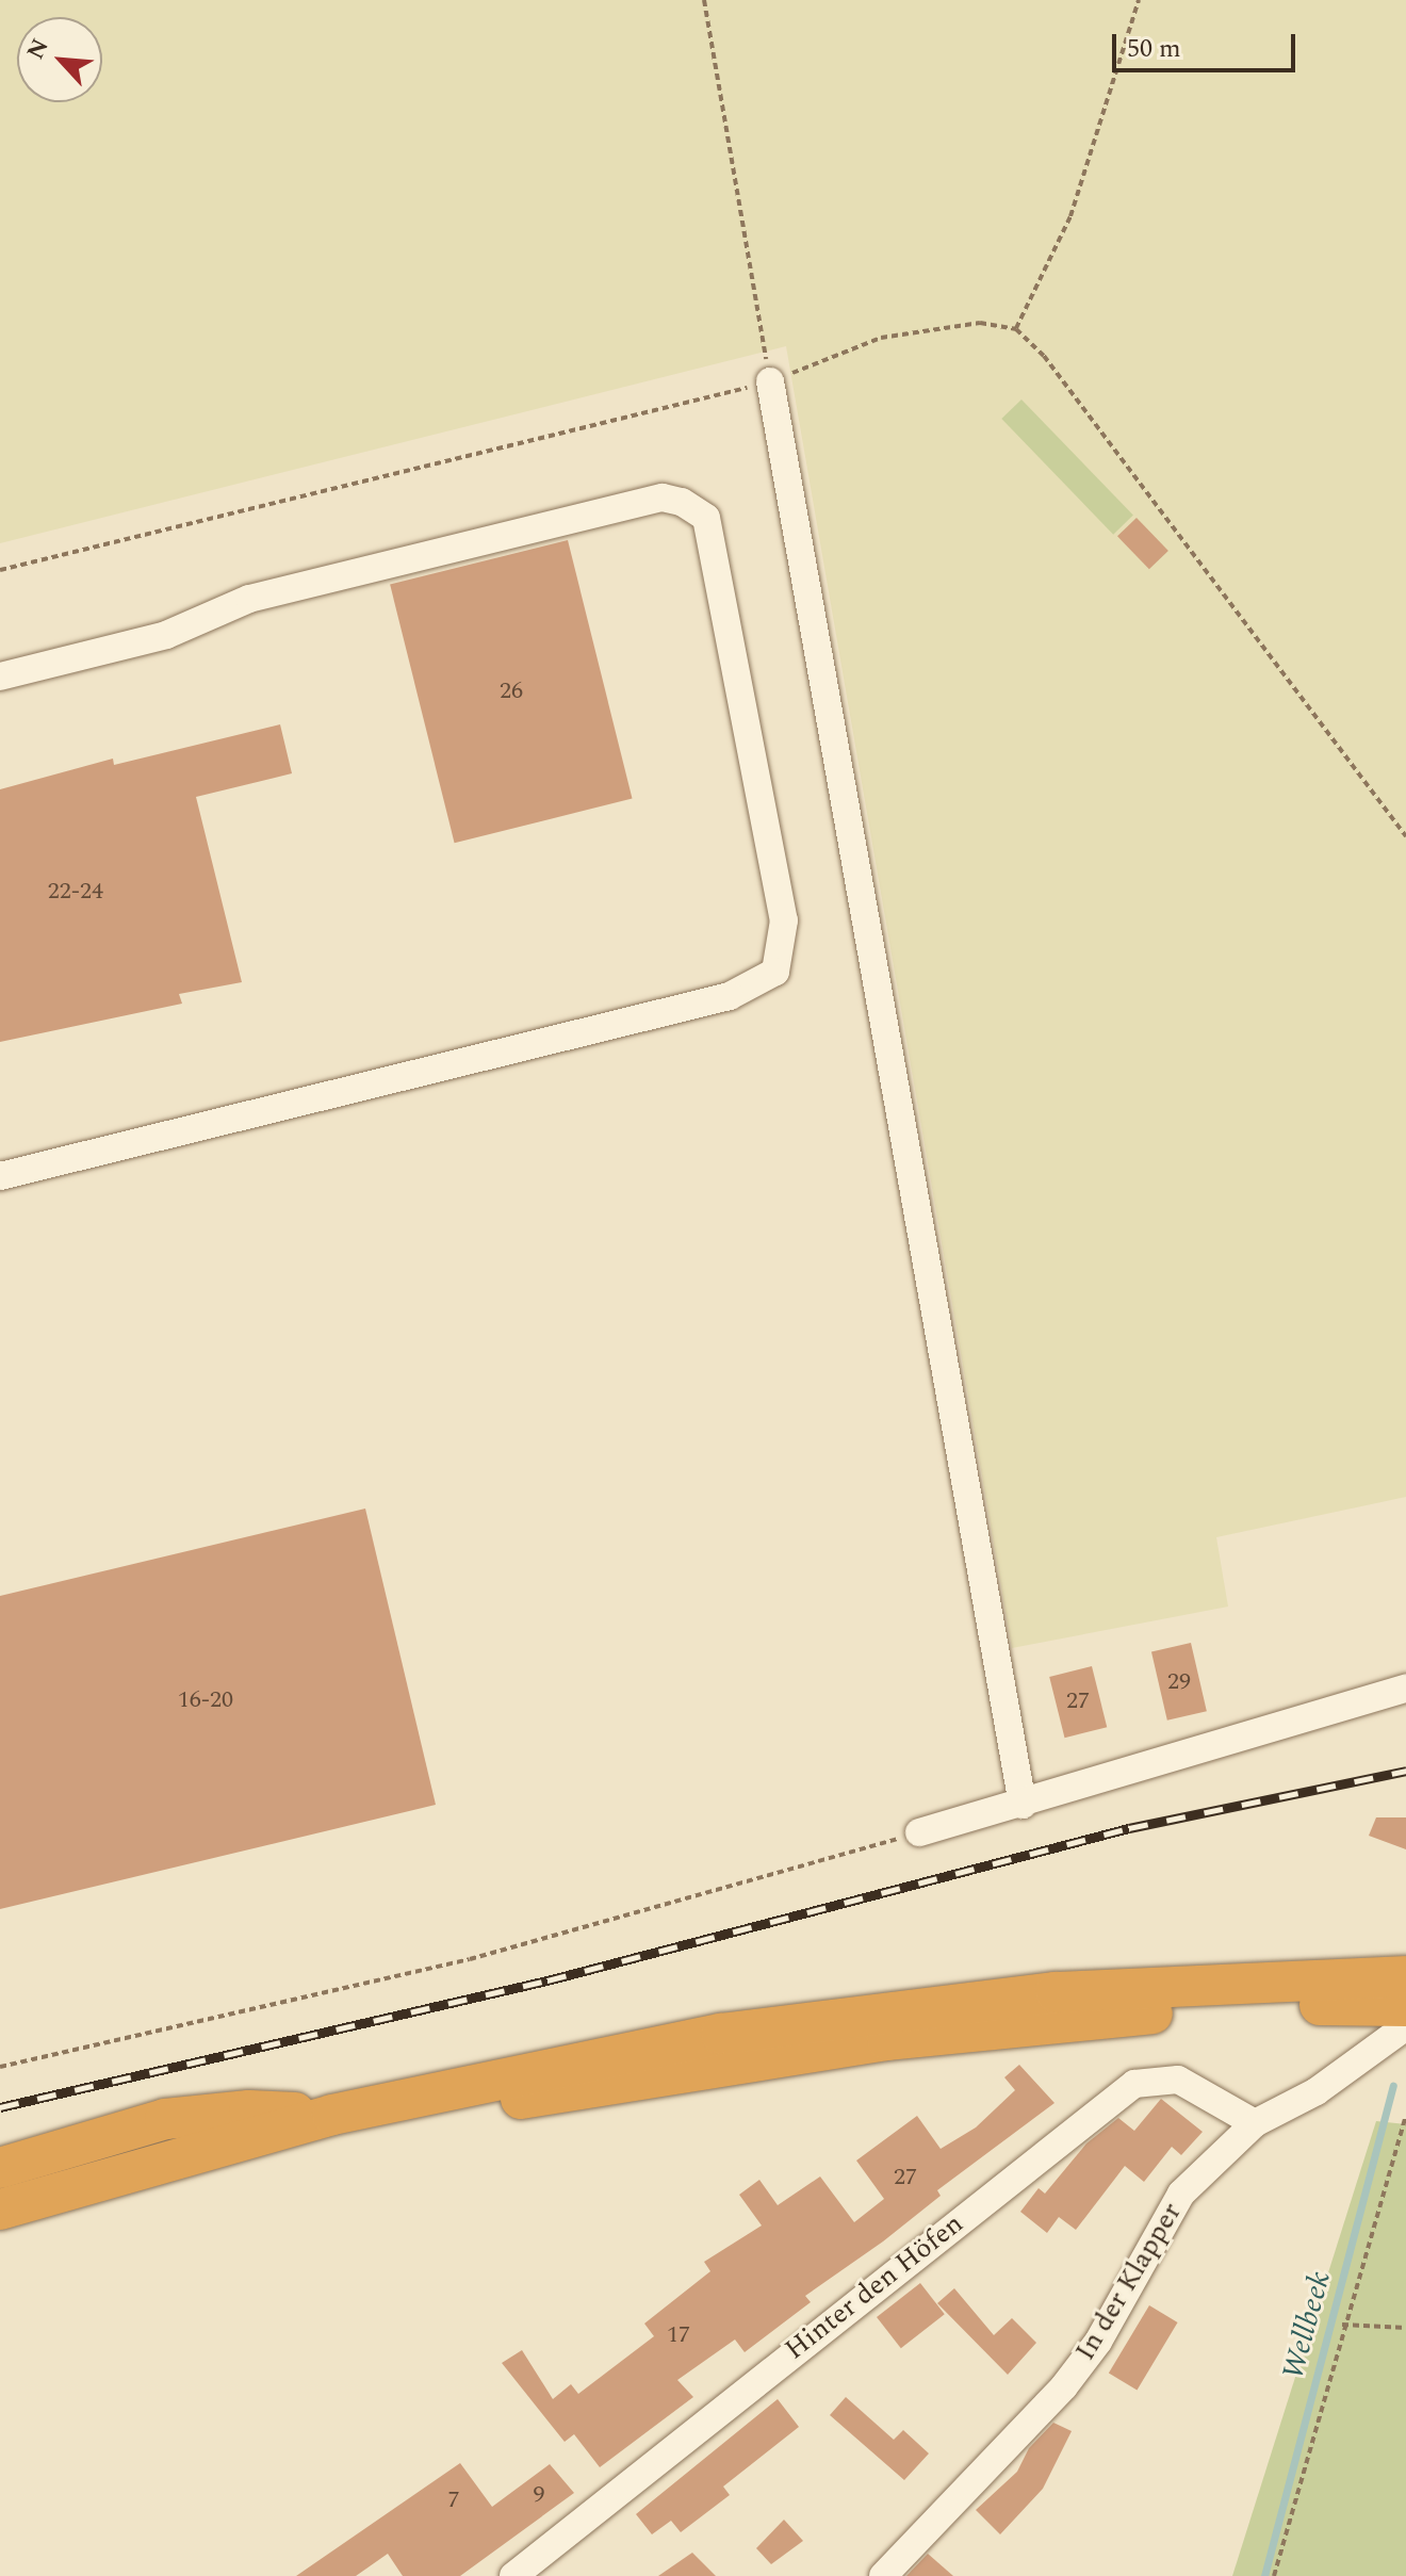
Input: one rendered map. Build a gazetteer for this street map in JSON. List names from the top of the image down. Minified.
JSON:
{"streets":{"street":["In der Klapper","Hinter den Höfen"]},"crossings":[["In der Klapper","Hinter den Höfen"]],"water":["Wellbeek"],"house_numbers":["26","22-24","29","16-20","27","27","17","9","7"],"scale_bar":"50 m","north":"top left"}
